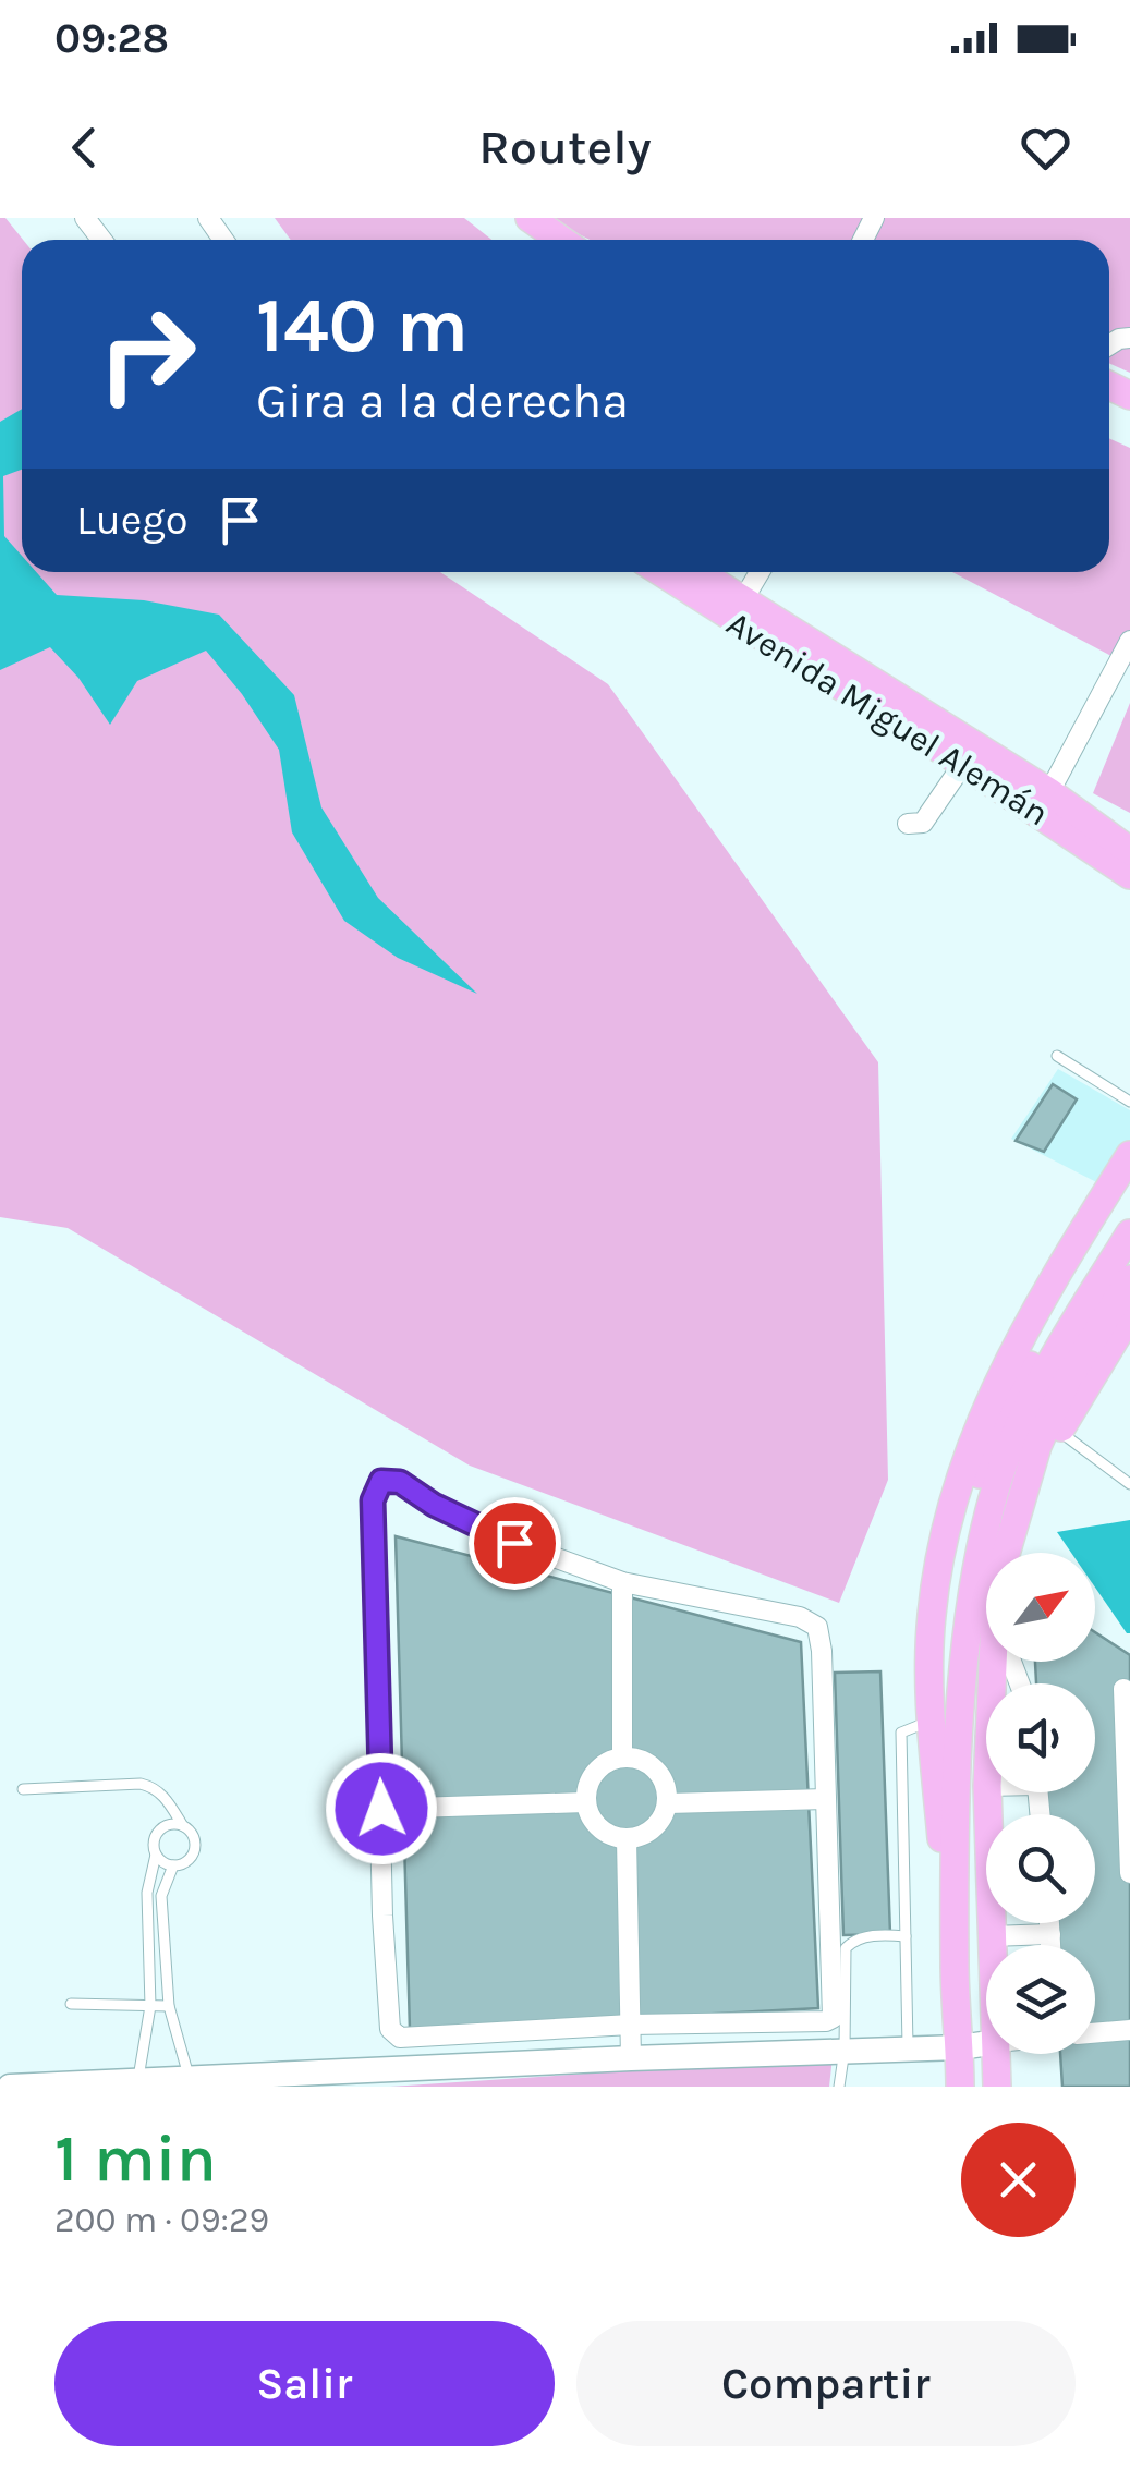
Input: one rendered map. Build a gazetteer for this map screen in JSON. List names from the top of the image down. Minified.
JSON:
{"streets":{"main road":["Avenida Miguel Alemán"]},"north":"top right","page":{"status":"09:28","header":"Routely","turn":["140 m","Gira a la derecha"],"then":"Luego","heading":["1 min","200 m · 09:29"],"buttons":["Salir","Compartir"]}}
